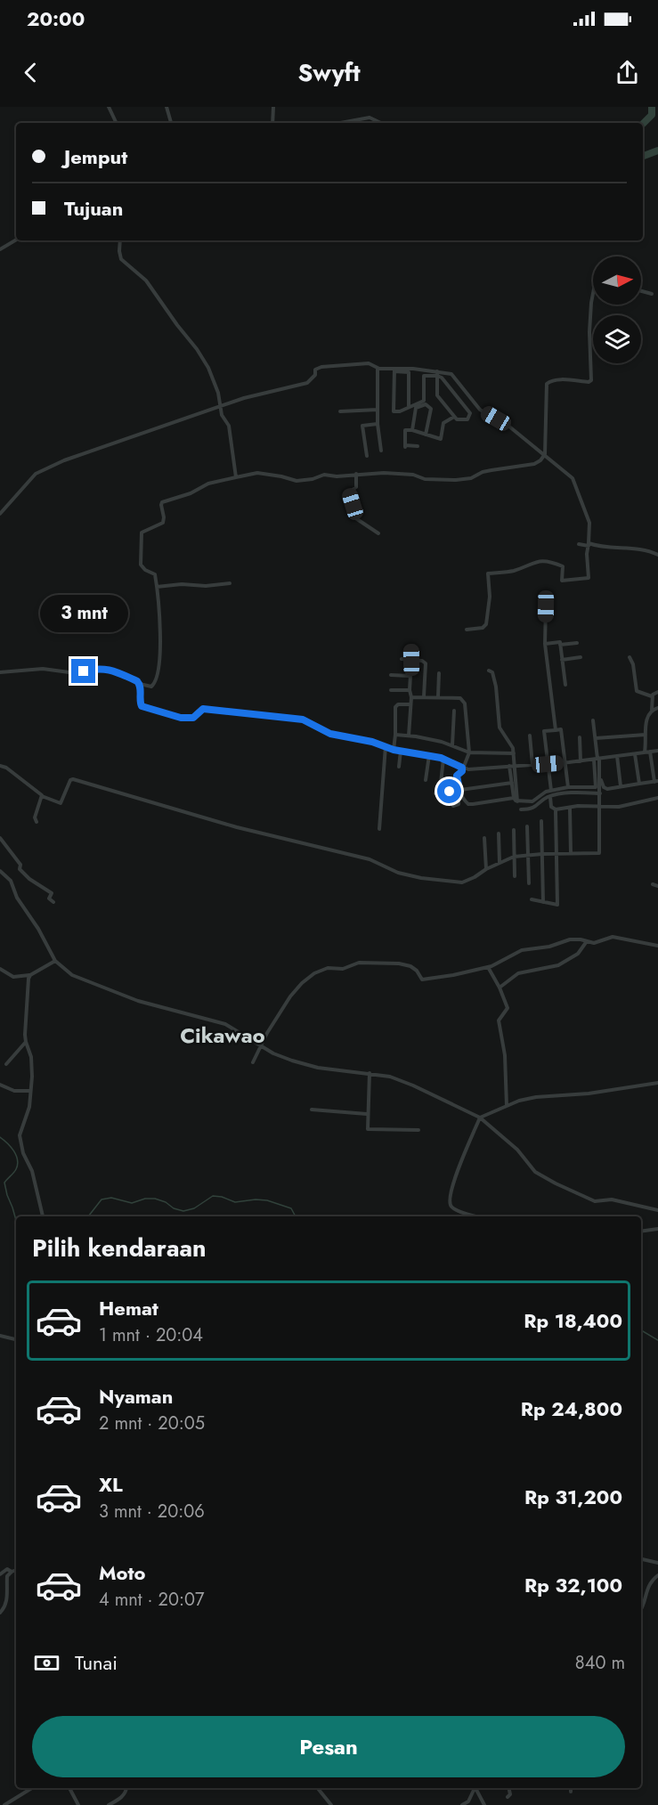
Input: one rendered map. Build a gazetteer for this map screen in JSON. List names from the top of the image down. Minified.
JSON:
{"districts":["Cikawao"],"north":"right","page":{"status":"20:00","header":"Swyft","banner":["Jemput","Tujuan"],"bubble":"3 mnt","heading":"Pilih kendaraan","list":[{"name":"Hemat","note":"1 mnt · 20:04","value":"Rp 18,400"},{"name":"Nyaman","note":"2 mnt · 20:05","value":"Rp 24,800"},{"name":"XL","note":"3 mnt · 20:06","value":"Rp 31,200"},{"name":"Moto","note":"4 mnt · 20:07","value":"Rp 32,100"}],"pay":["Tunai","840 m"],"buttons":"Pesan"}}
